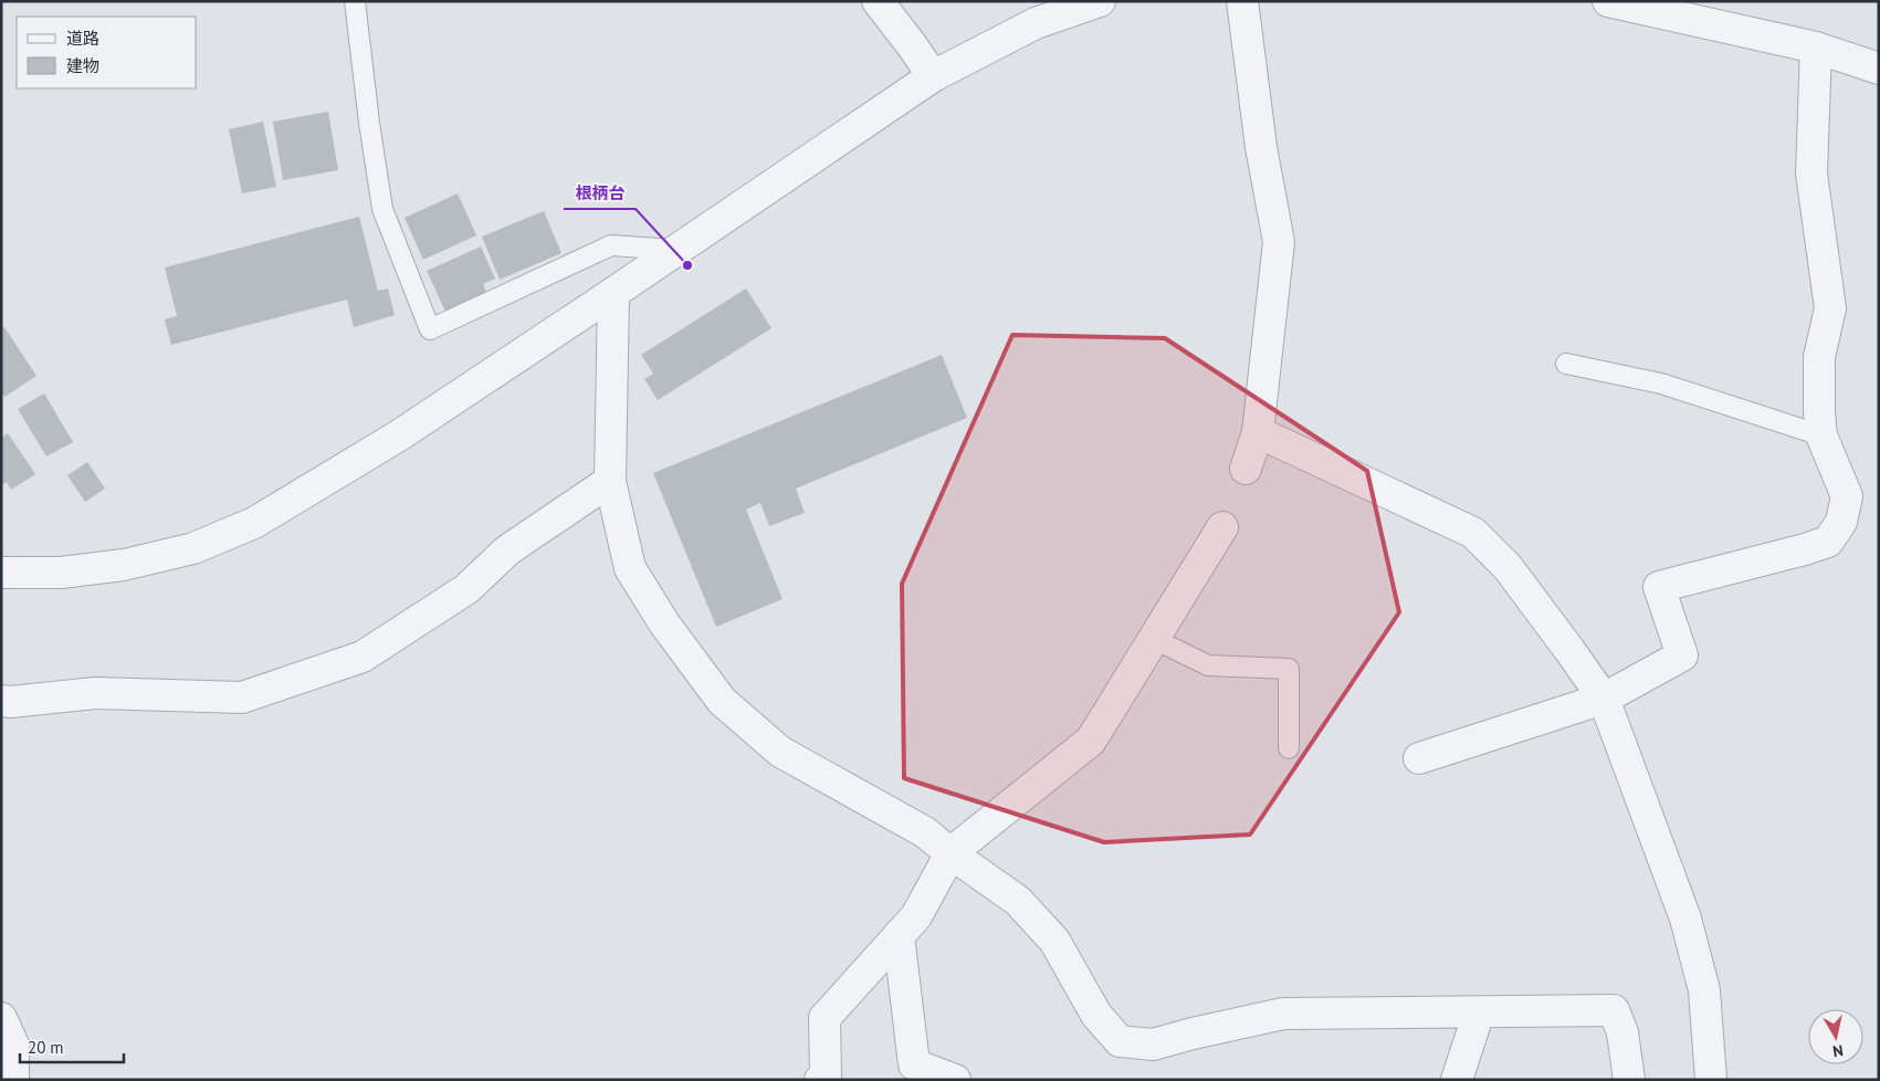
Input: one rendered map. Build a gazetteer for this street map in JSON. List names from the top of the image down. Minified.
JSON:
{"places":["根柄台"],"legend":["道路","建物"],"scale_bar":"20 m","north":"bottom"}
